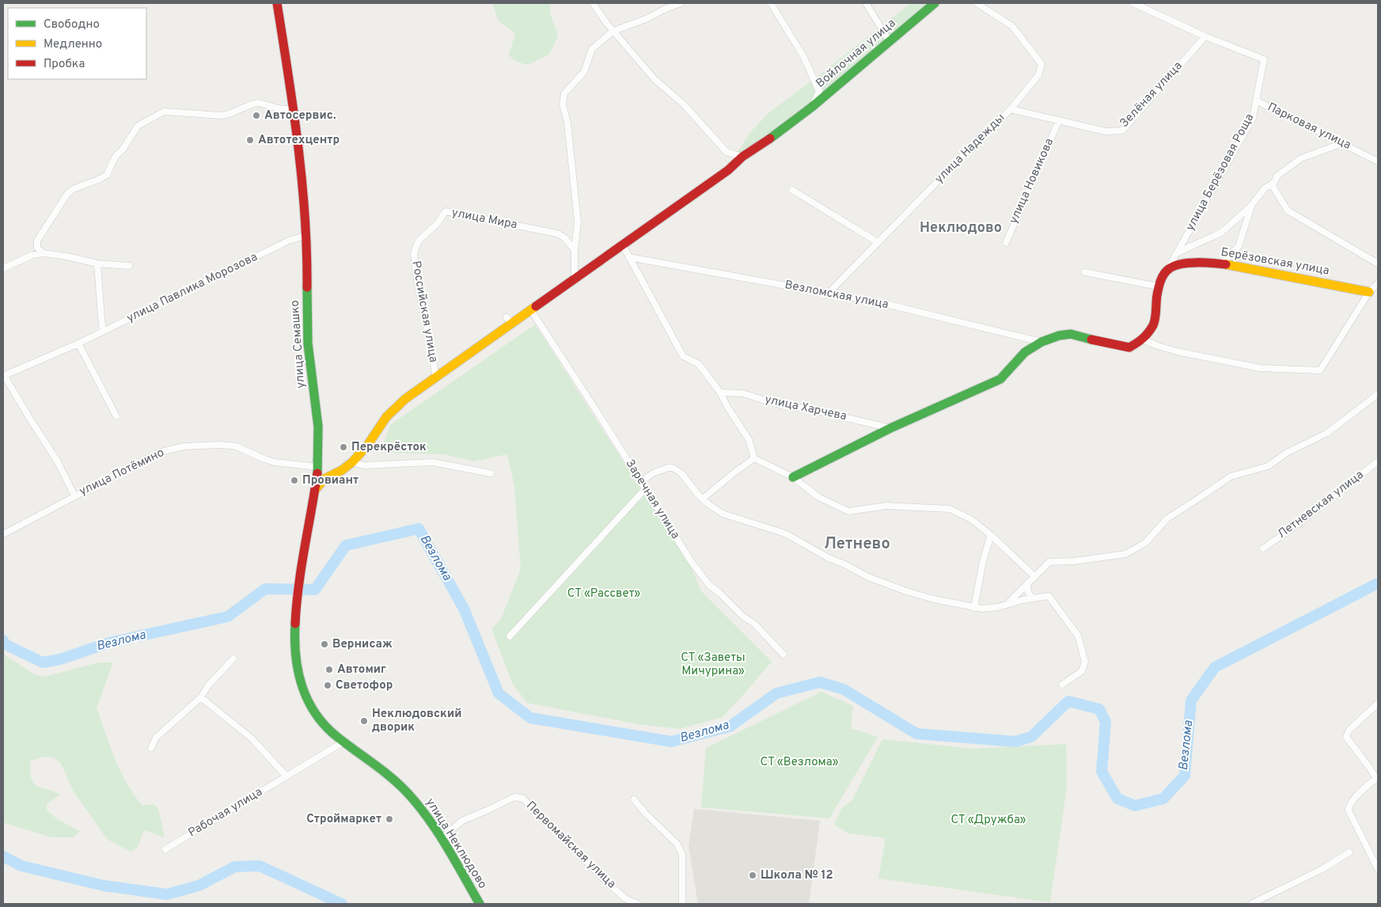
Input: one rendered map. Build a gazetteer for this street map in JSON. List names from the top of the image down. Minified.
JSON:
{"streets":{"street":["Войлочная улица","Зелёная улица","Парковая улица","улица Надежды","улица Берёзовая Роща","улица Новикова","улица Мира","Берёзовская улица","улица Павлика Морозова","Везломская улица","Российская улица","улица Семашко","улица Харчева","улица Потёмино","Заречная улица","Летневская улица","Рабочая улица","улица Неклюдово","Первомайская улица"]},"crossings":[["Войлочная улица","Российская улица"],["Войлочная улица","улица Семашко"],["Войлочная улица","Заречная улица"],["Зелёная улица","улица Надежды"],["Зелёная улица","улица Берёзовая Роща"],["Зелёная улица","улица Новикова"],["Парковая улица","улица Берёзовая Роща"],["улица Надежды","Везломская улица"],["улица Берёзовая Роща","Берёзовская улица"],["улица Мира","Российская улица"],["улица Павлика Морозова","улица Семашко"],["улица Семашко","улица Потёмино"],["улица Семашко","улица Неклюдово"],["Рабочая улица","улица Неклюдово"],["улица Неклюдово","Первомайская улица"]],"districts":["Неклюдово","Летнево"],"water":["Везлома"],"parks":["СТ «Рассвет»","СТ «Заветы Мичурина»","СТ «Везлома»","СТ «Дружба»"],"places":["Автосервис.","Автотехцентр","Перекрёсток","Провиант","Вернисаж","Автомиг","Светофор","Неклюдовский дворик","Строймаркет","Школа № 12"],"legend":["Свободно","Медленно","Пробка"]}
